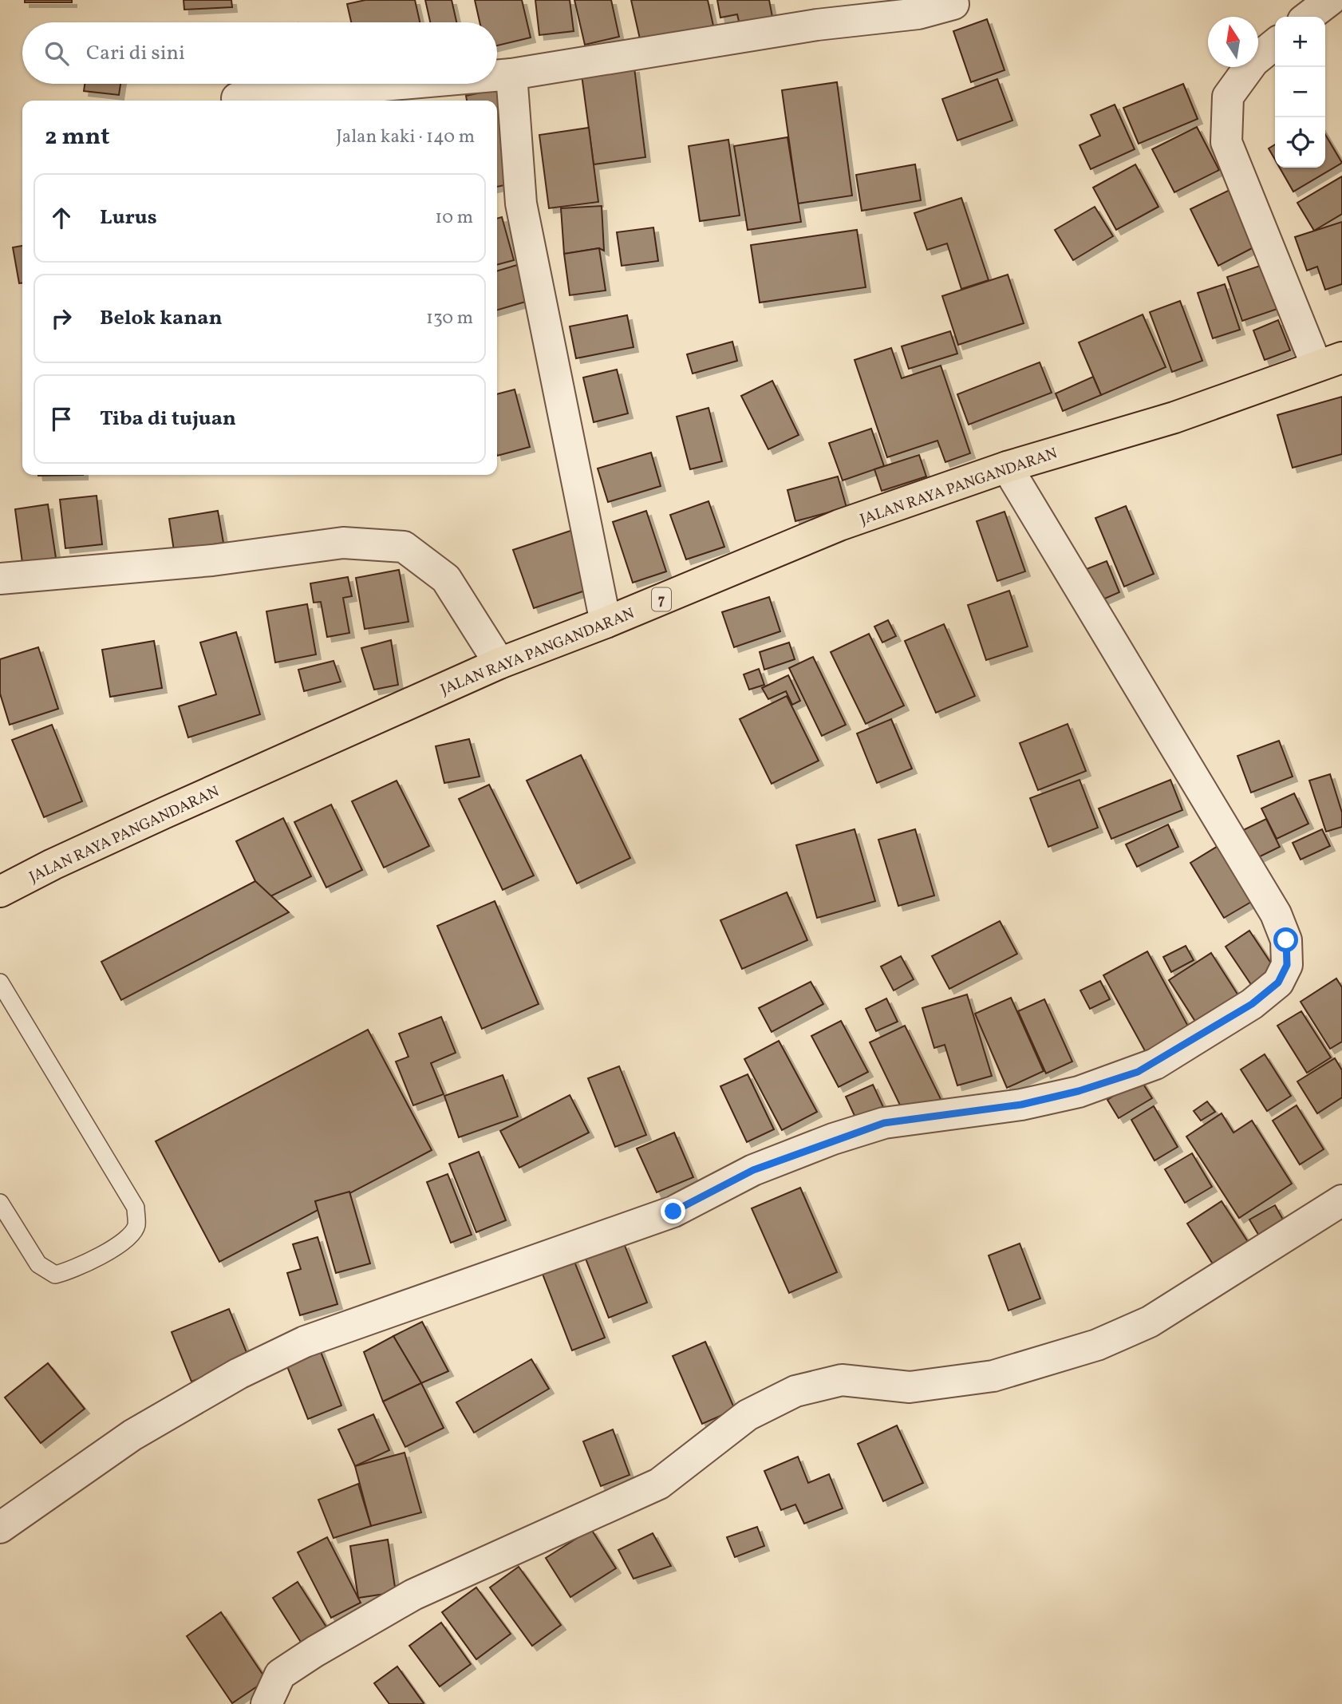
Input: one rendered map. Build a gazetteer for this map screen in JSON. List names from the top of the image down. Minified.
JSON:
{"streets":{"highway":["JALAN RAYA PANGANDARAN","7"]},"north":"top","page":{"map_buttons":["+","−"],"search":"Cari di sini","heading":["2 mnt","Jalan kaki · 140 m"],"list":[["Lurus","10 m"],["Belok kanan","130 m"],"Tiba di tujuan"]}}
